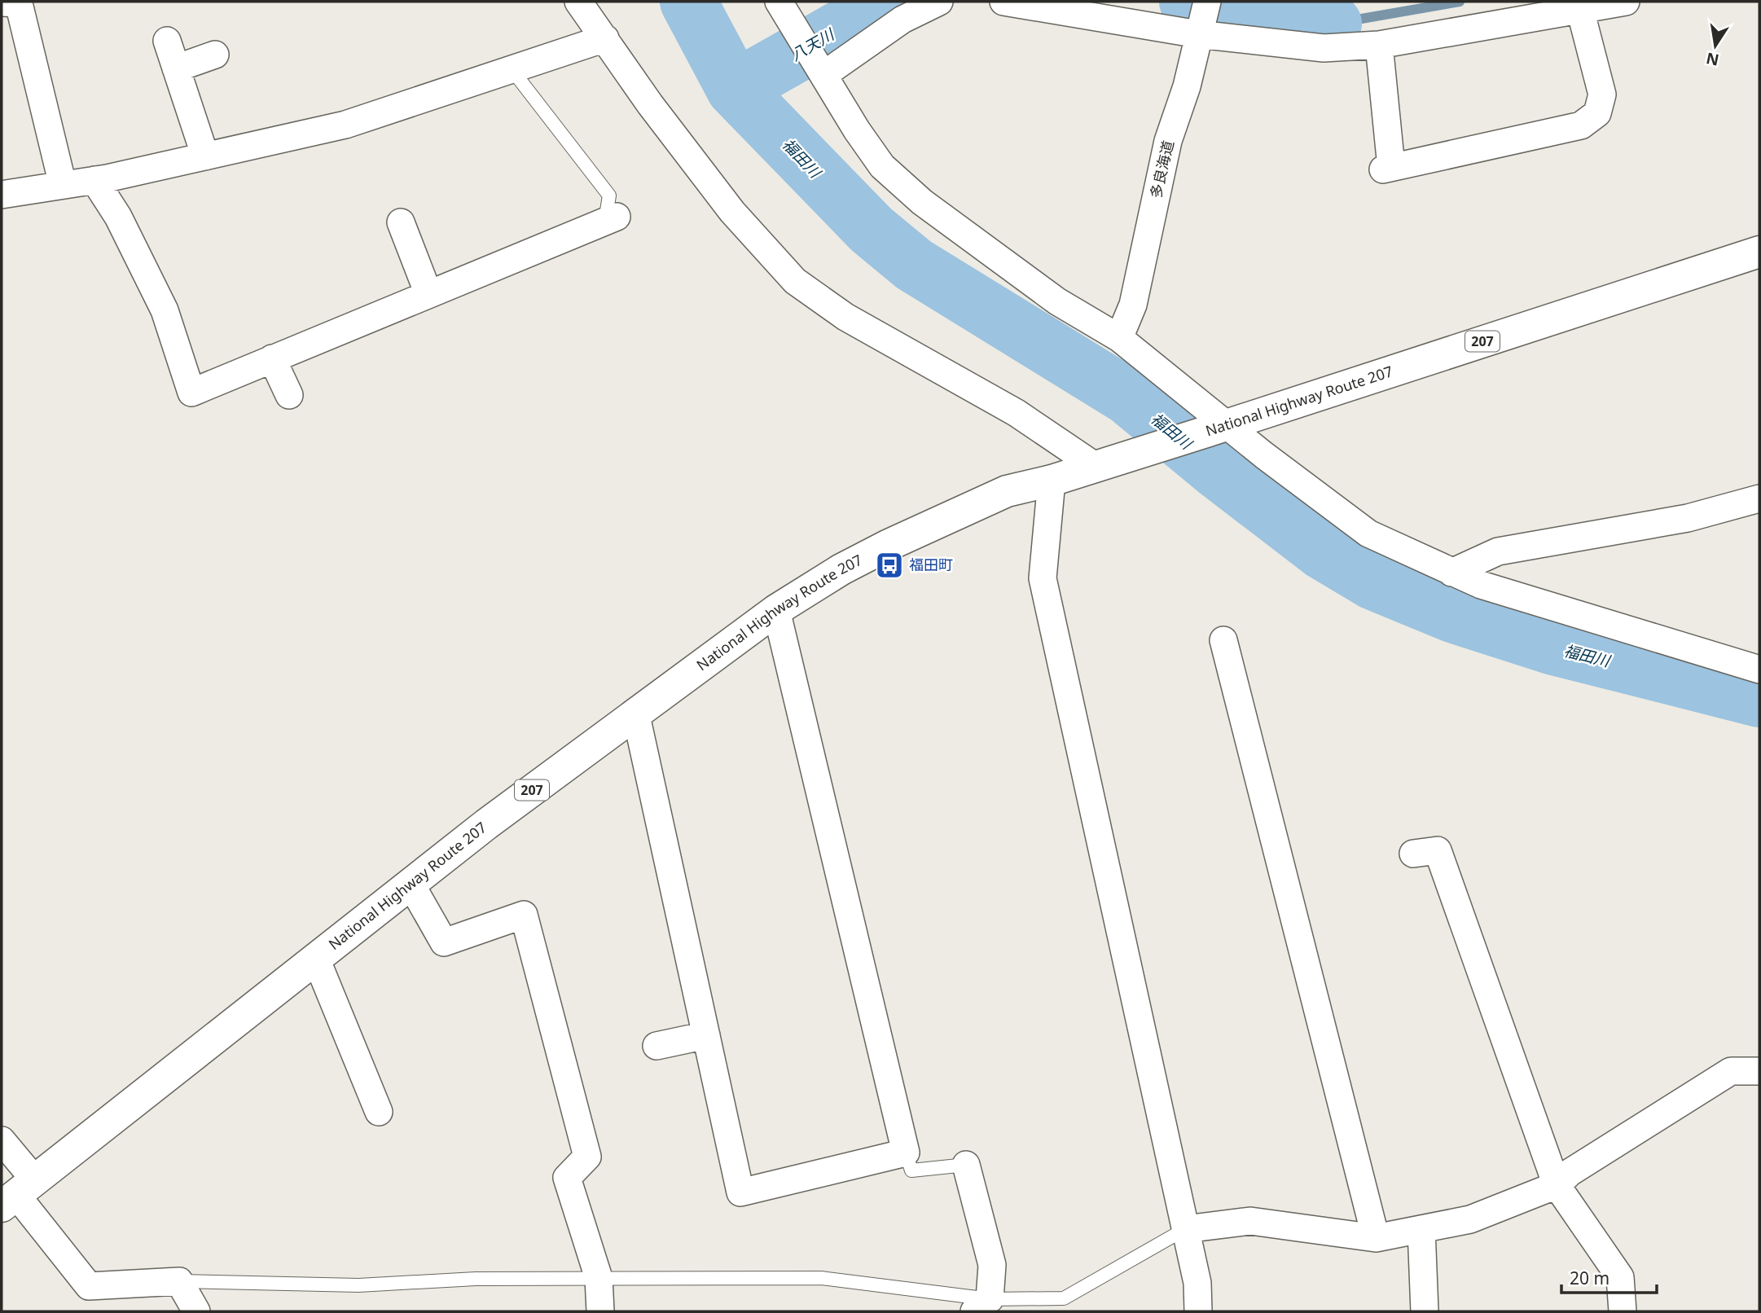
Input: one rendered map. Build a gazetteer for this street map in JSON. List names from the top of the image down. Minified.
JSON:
{"streets":{"highway":["207","National Highway Route 207"],"street":["多良海道"]},"water":["八天川","福田川"],"places":{"bus stop":["福田町"]},"scale_bar":"20 m","north":"bottom"}
